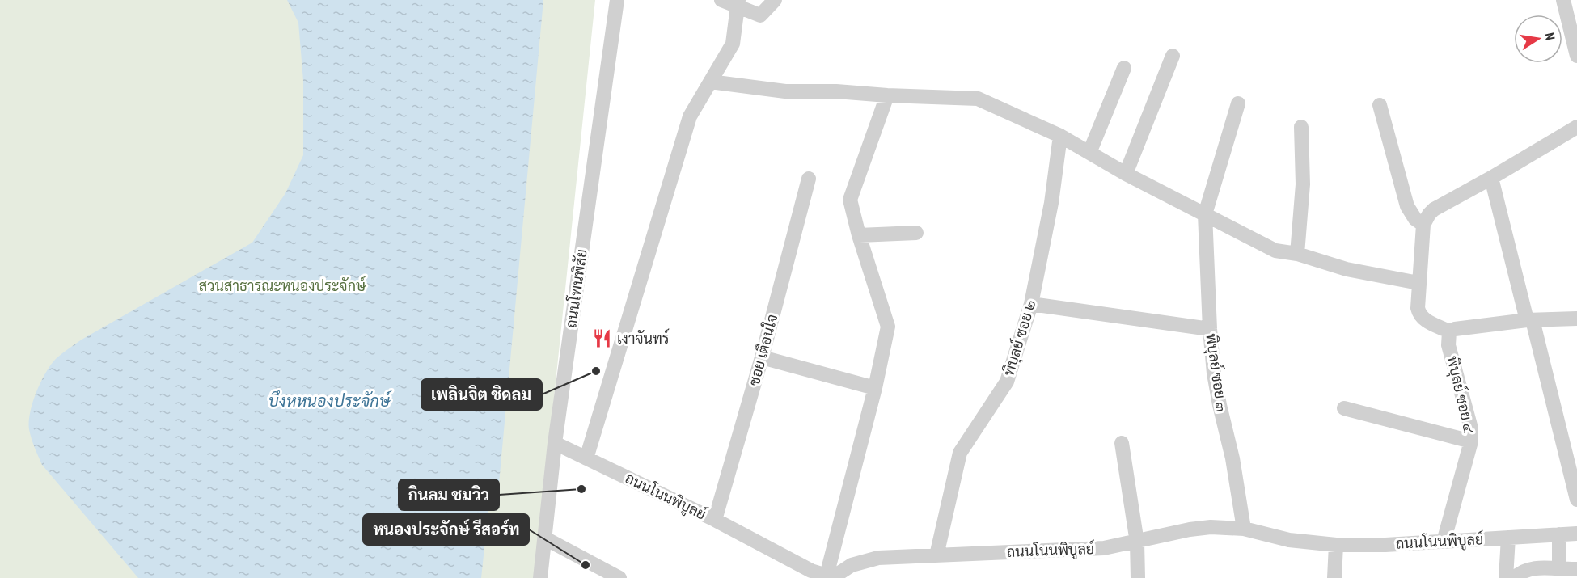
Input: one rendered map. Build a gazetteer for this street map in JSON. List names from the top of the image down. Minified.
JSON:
{"streets":{"street":["ถนนโพนพิสัย","พิบุลย์ ซอย ๒","ซอย เตือนใจ","พิบุลย์ ซอย ๓","พิบุลย์ ซอย ๔","ถนนโนนพิบูลย์"]},"crossings":[["ถนนโพนพิสัย","ถนนโนนพิบูลย์"],["พิบุลย์ ซอย ๒","ถนนโนนพิบูลย์"],["ซอย เตือนใจ","ถนนโนนพิบูลย์"],["พิบุลย์ ซอย ๓","ถนนโนนพิบูลย์"],["พิบุลย์ ซอย ๔","ถนนโนนพิบูลย์"]],"water":["บึงหหนองประจักษ์"],"parks":["สวนสาธารณะหนองประจักษ์"],"places":{"restaurant":["เงาจันทร์"],"other":["เพลินจิต ชิดลม","กินลม ชมวิว","หนองประจักษ์ รีสอร์ท"]},"north":"right"}
